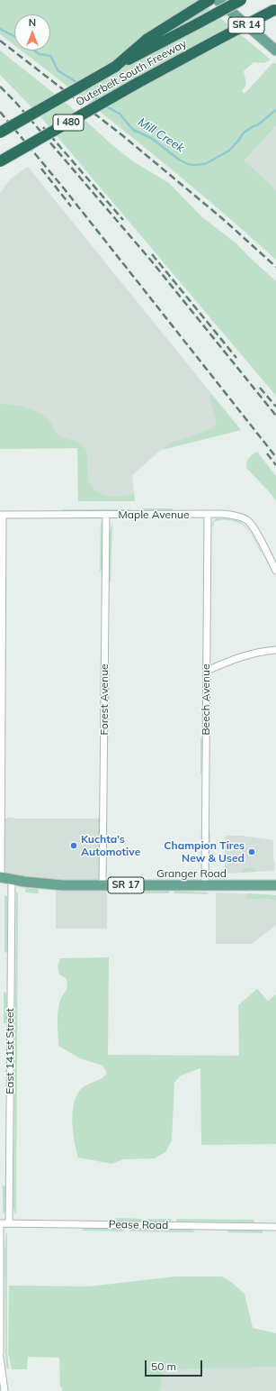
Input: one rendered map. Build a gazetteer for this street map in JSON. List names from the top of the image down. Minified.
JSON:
{"streets":{"highway":["Outerbelt South Freeway","I 480"],"main road":["SR 14","Granger Road","SR 17"],"street":["Maple Avenue","Forest Avenue","Beech Avenue","East 141st Street","Pease Road"]},"crossings":[["Maple Avenue","Forest Avenue"],["Maple Avenue","Beech Avenue"],["Forest Avenue","Granger Road"],["Beech Avenue","Granger Road"],["Granger Road","East 141st Street"],["East 141st Street","Pease Road"]],"water":["Mill Creek"],"places":["Kuchta’s Automotive","Champion Tires New & Used"],"scale_bar":"50 m","north":"top"}
